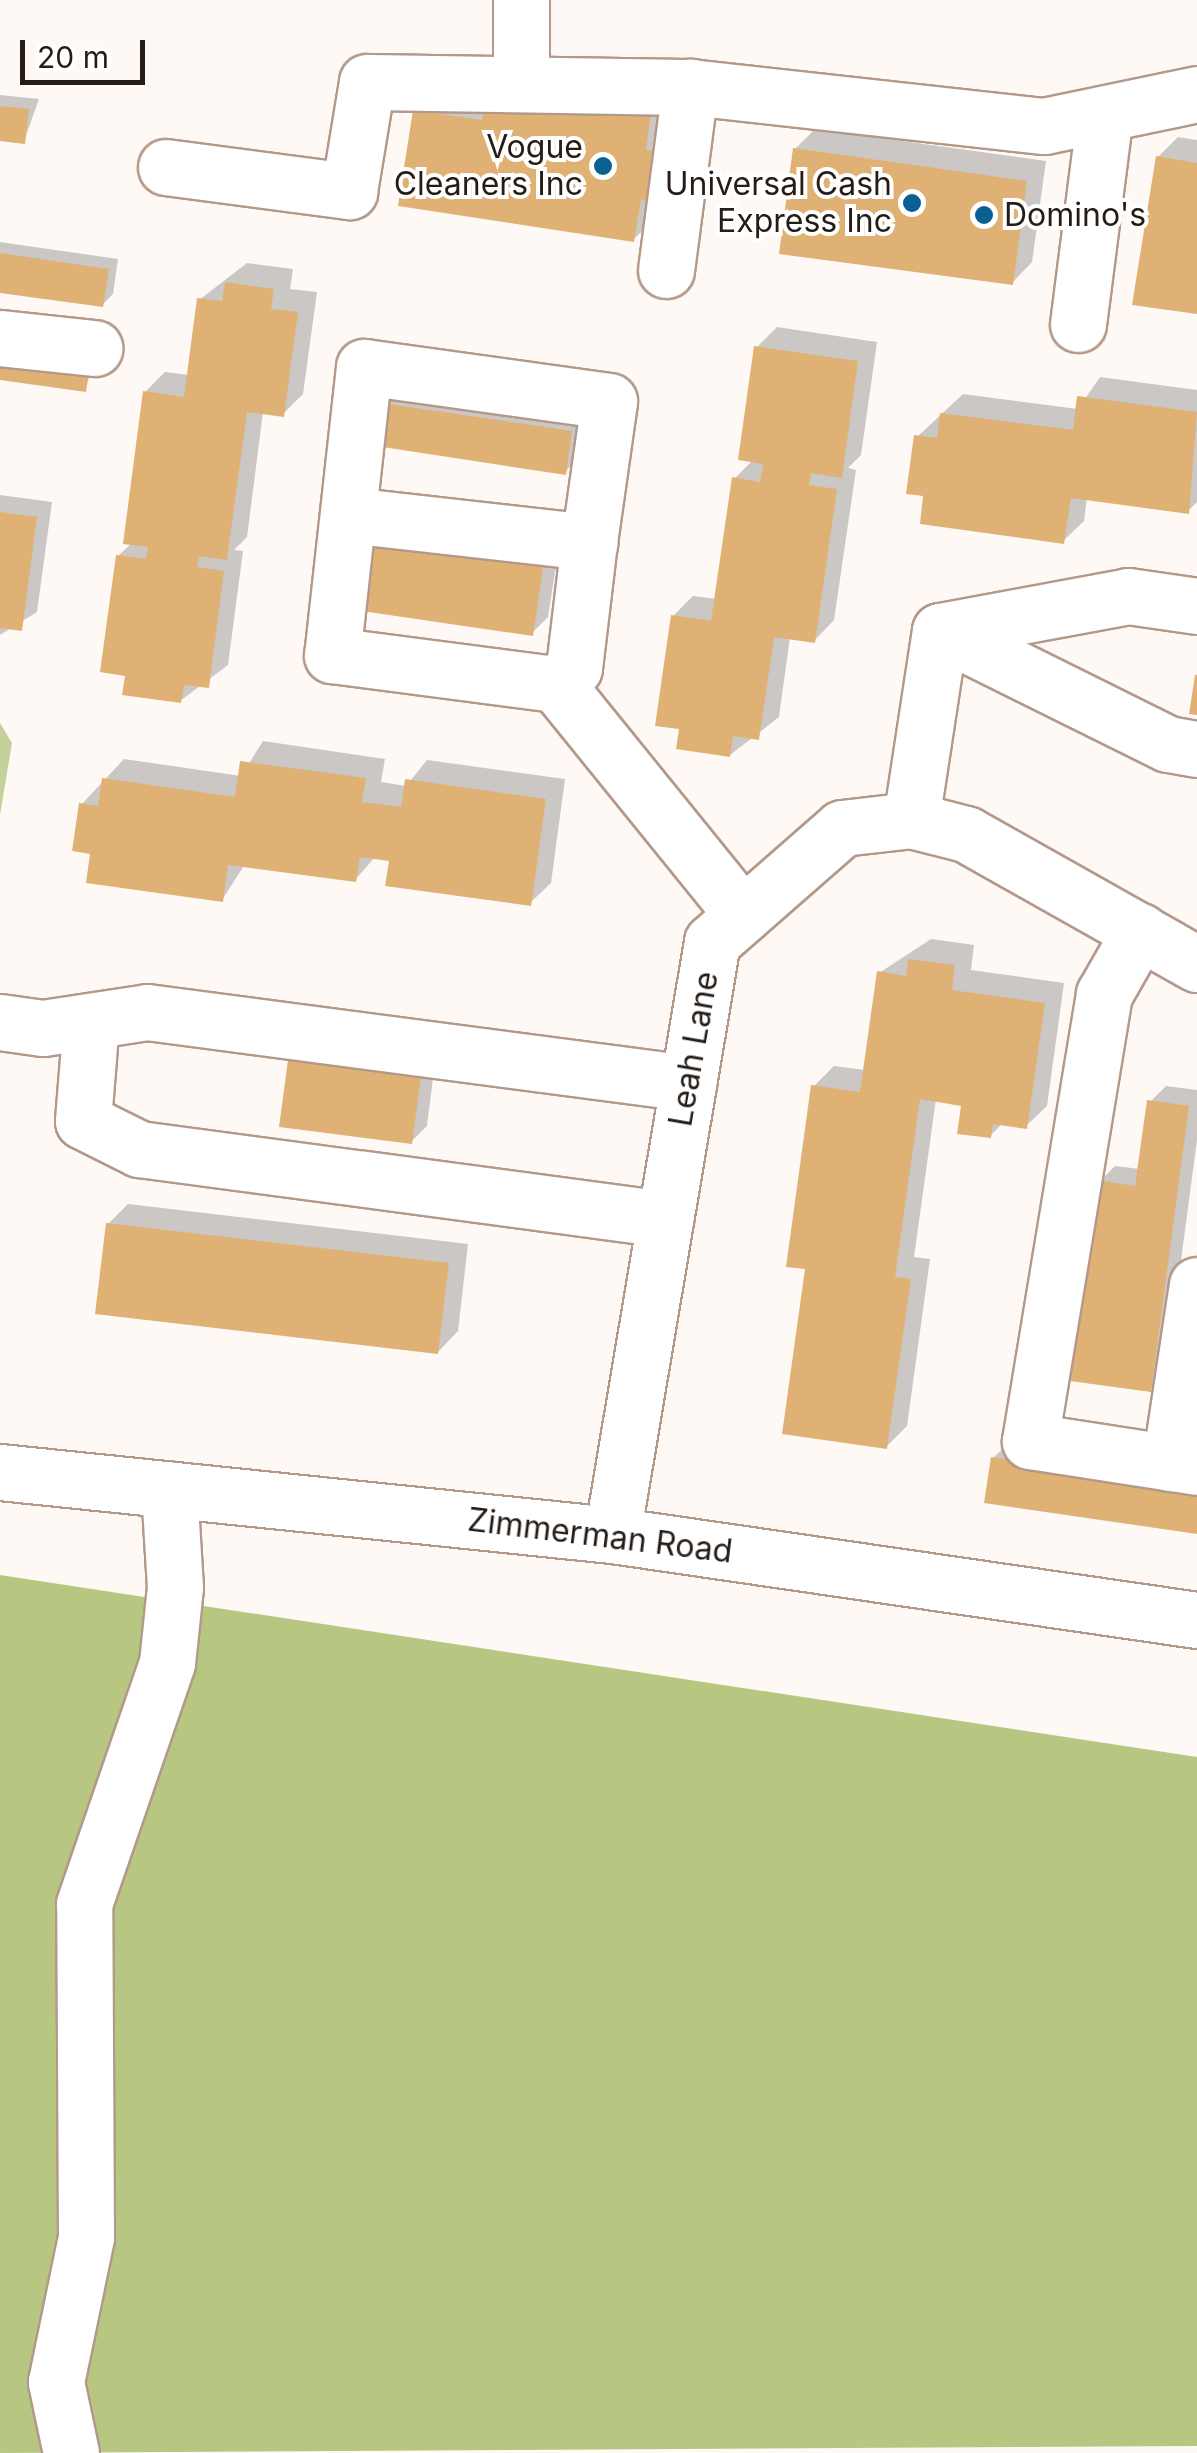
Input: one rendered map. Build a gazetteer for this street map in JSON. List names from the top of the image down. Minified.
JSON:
{"streets":{"street":["Leah Lane","Zimmerman Road"]},"crossings":[["Leah Lane","Zimmerman Road"]],"places":["Vogue Cleaners Inc","Universal Cash Express Inc","Domino's"],"scale_bar":"20 m"}
